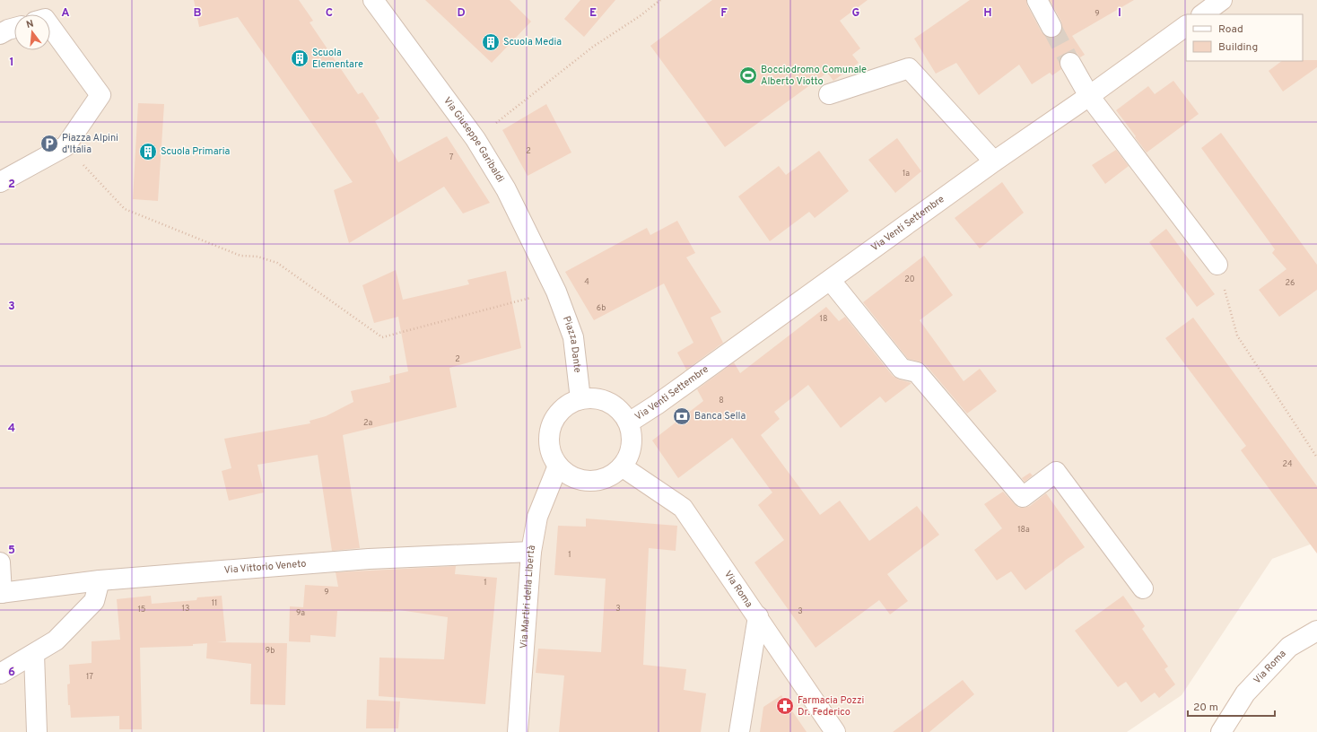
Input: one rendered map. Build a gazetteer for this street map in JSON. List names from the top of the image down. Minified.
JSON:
{"streets":{"street":["Via Giuseppe Garibaldi","Via Venti Settembre","Piazza Dante","Via Vittorio Veneto","Via Roma","Via Martiri della Libertà"]},"crossings":[["Via Giuseppe Garibaldi","Piazza Dante"],["Via Venti Settembre","Piazza Dante"],["Via Venti Settembre","Via Roma"],["Via Venti Settembre","Via Martiri della Libertà"],["Piazza Dante","Via Roma"],["Piazza Dante","Via Martiri della Libertà"],["Via Vittorio Veneto","Via Martiri della Libertà"],["Via Roma","Via Martiri della Libertà"]],"places":{"building":["Scuola Media","Scuola Elementare","Scuola Primaria"],"sports":["Bocciodromo Comunale Alberto Viotto"],"parking":["Piazza Alpini d'Italia"],"bank":["Banca Sella"],"pharmacy":["Farmacia Pozzi Dr. Federico"]},"house_numbers":["9","2","7","1a","20","4","26","6b","18","2","8","2a","24","18a","1","1","9","11","13","3","15","3","9a","9b","17"],"legend":["Road","Building"],"scale_bar":"20 m","north":"top","grid":{"columns":["A","B","C","D","E","F","G","H","I"],"rows":["1","2","3","4","5","6"]}}
